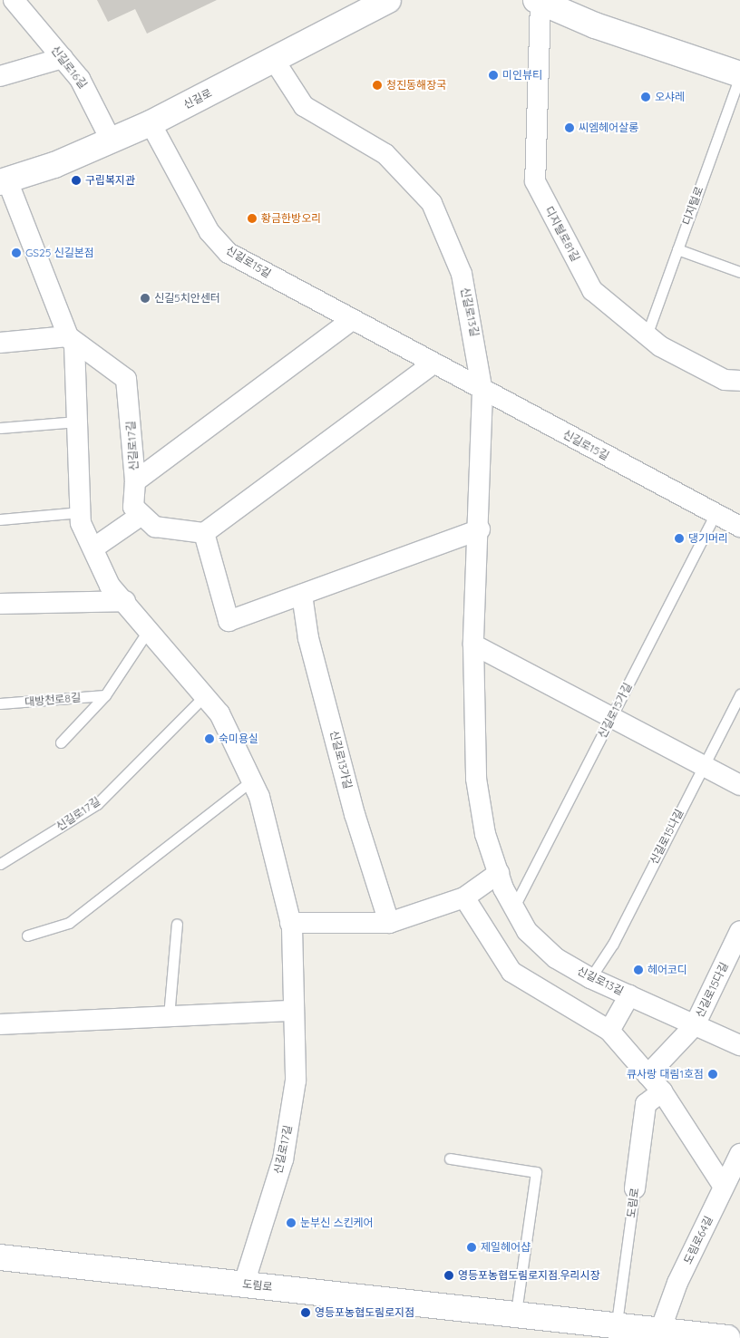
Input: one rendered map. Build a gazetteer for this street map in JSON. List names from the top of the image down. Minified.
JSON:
{"streets":{"street":["신길로16길","신길로","디지털로","디지털로81길","신길로15길","신길로13길","신길로17길","신길로13가길","신길로15다길","도림로","도림로64길"],"lane":["대방천로8길","신길로15가길","신길로15나길"]},"crossings":[["신길로16길","신길로"],["신길로","신길로15길"],["신길로","신길로13길"],["신길로","신길로17길"],["디지털로","디지털로81길"],["신길로15길","신길로13길"],["신길로15길","신길로15가길"],["신길로13길","신길로15가길"],["신길로13길","신길로15나길"],["신길로13길","신길로15다길"],["신길로17길","도림로"],["도림로","도림로64길"]],"places":["미인뷰티","청진동해장국","오샤레","씨엠헤어살롱","구립복지관","황금한방오리","GS25 신길본점","신길5치안센터","댕기머리","숙미용실","헤어코디","큐사랑 대림1호점","눈부신 스킨케어","제일헤어샵","영등포농협도림로지점.우리시장","영등포농협도림로지점"]}
